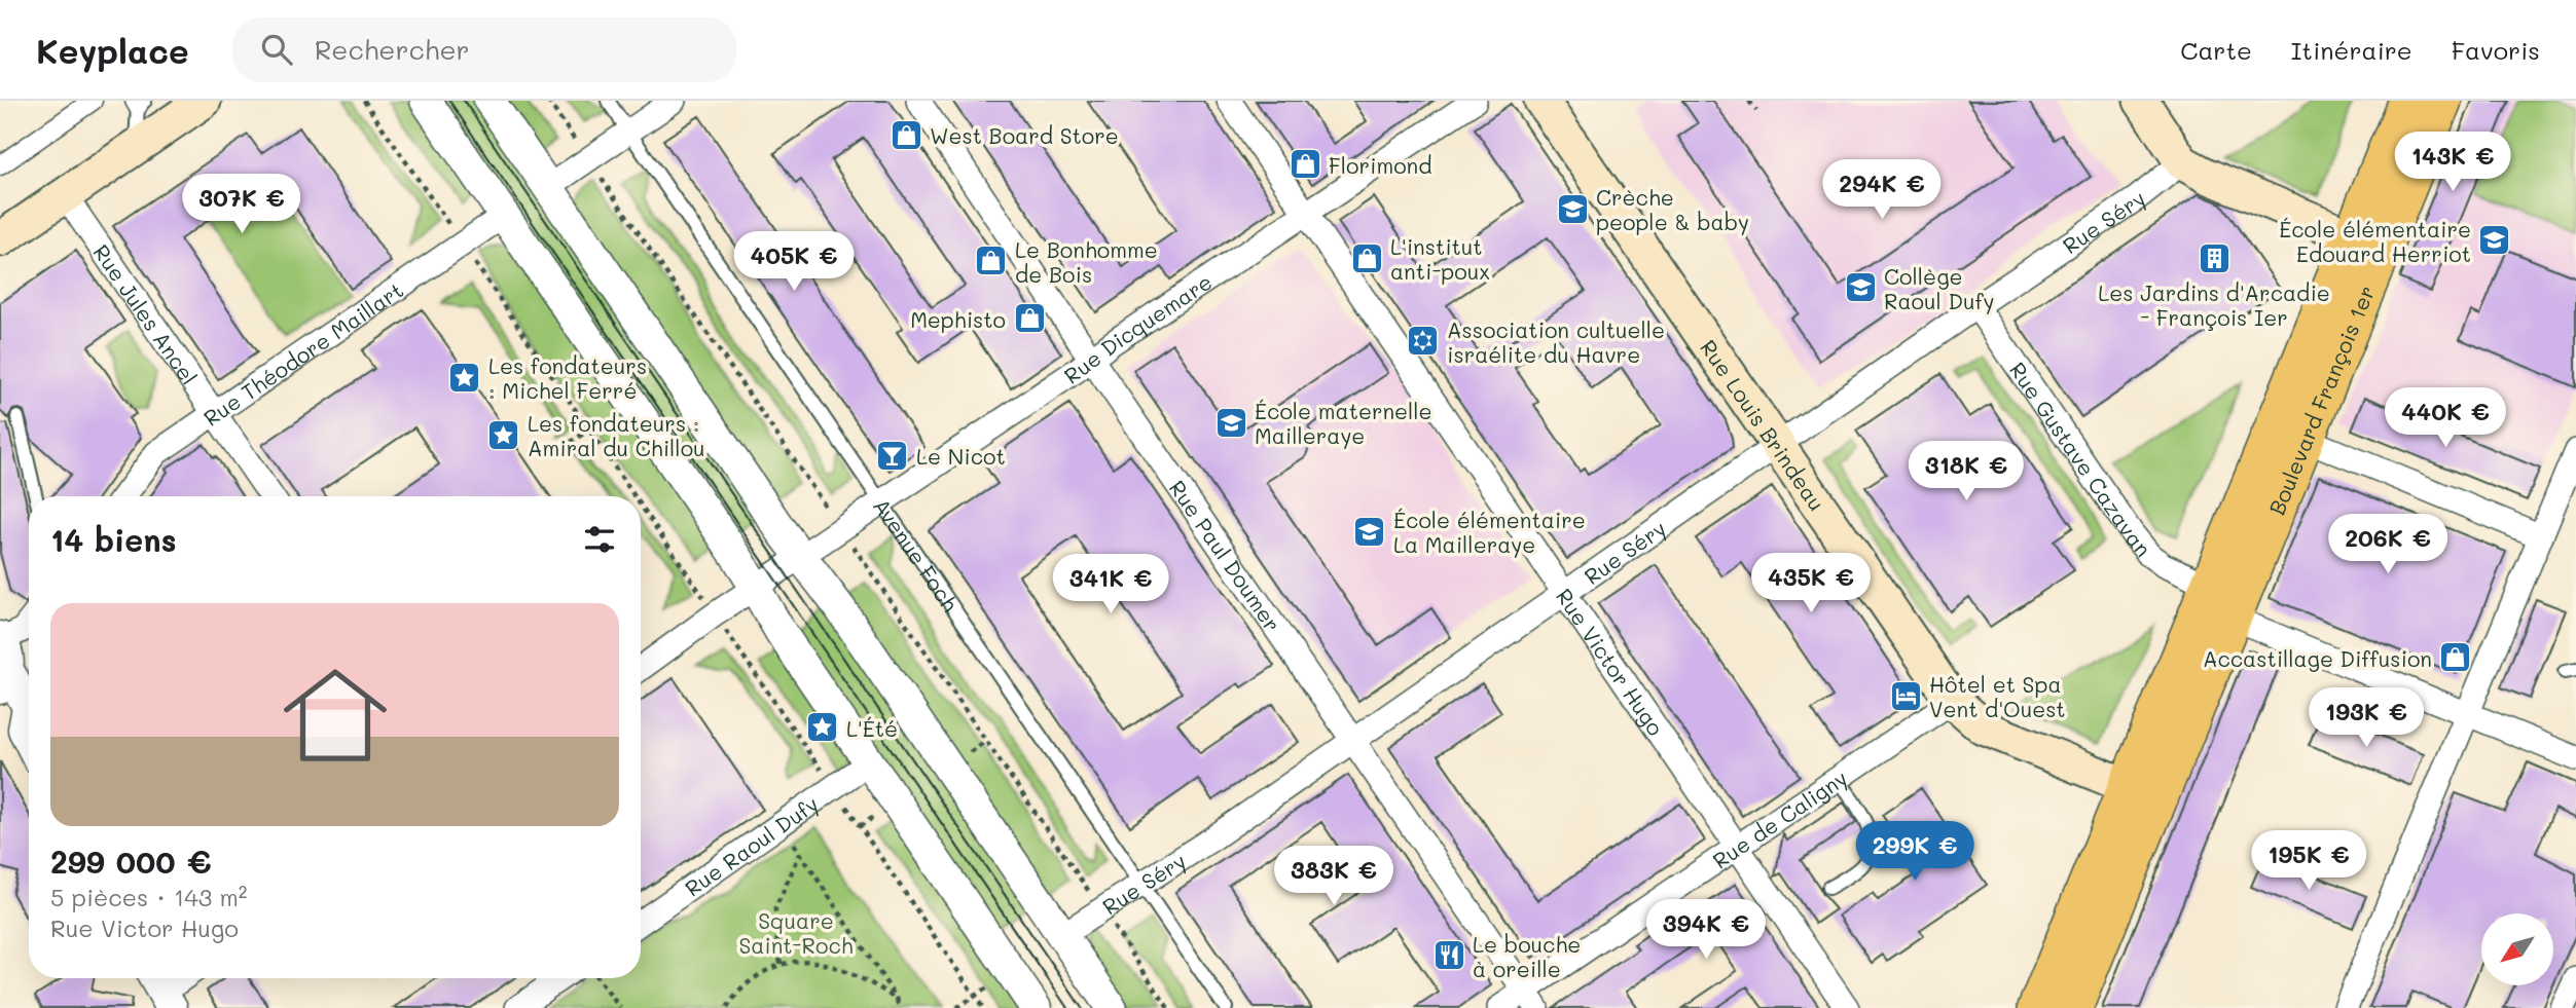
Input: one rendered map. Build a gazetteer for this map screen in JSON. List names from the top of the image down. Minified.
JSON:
{"streets":{"main road":["Boulevard François 1er","Rue Louis Brindeau"],"street":["Rue Séry","Rue Jules Ancel","Rue Dicquemare","Rue Théodore Maillart","Rue Gustave Cazavan","Rue Paul Doumer","Rue Victor Hugo","Rue de Caligny","Rue Raoul Dufy"],"lane":["Avenue Foch"]},"crossings":[["Rue Séry","Rue Louis Brindeau"],["Rue Séry","Rue Gustave Cazavan"],["Rue Séry","Avenue Foch"],["Rue Séry","Rue Paul Doumer"],["Rue Séry","Rue Victor Hugo"],["Rue Jules Ancel","Rue Théodore Maillart"],["Rue Dicquemare","Avenue Foch"],["Rue Dicquemare","Rue Paul Doumer"],["Rue Dicquemare","Rue Victor Hugo"],["Boulevard François 1er","Rue Louis Brindeau"],["Boulevard François 1er","Rue Gustave Cazavan"],["Rue Louis Brindeau","Rue de Caligny"],["Rue Paul Doumer","Rue de Caligny"],["Rue Victor Hugo","Rue de Caligny"]],"parks":["Square Saint-Roch"],"places":{"shop":["West Board Store","Florimond","L'institut anti-poux","Le Bonhomme de Bois","Mephisto","Accastillage Diffusion"],"school or university":["Crèche people & baby","École élémentaire Edouard Herriot","Collège Raoul Dufy","École maternelle Mailleraye","École élémentaire La Mailleraye"],"building":["Les Jardins d'Arcadie - François Ier"],"synagogue":["Association cultuelle israélite du Havre"],"place":["Les fondateurs : Michel Ferré","Les fondateurs : Amiral du Chillou","L'Été"],"bar":["Le Nicot"],"hotel":["Hôtel et Spa Vent d'Ouest"],"restaurant":["Le bouche à oreille"]},"north":"bottom left","page":{"header":"Keyplace","search":"Rechercher","nav":["Carte","Itinéraire","Favoris"],"price":["143K €","294K €","307K €","405K €","440K €","318K €","206K €","435K €","341K €","193K €","299K €","195K €","383K €","394K €"],"heading":"14 biens","list":[{"name":"299 000 €","note":"5 pièces · 143 m² · Rue Victor Hugo"}]}}
